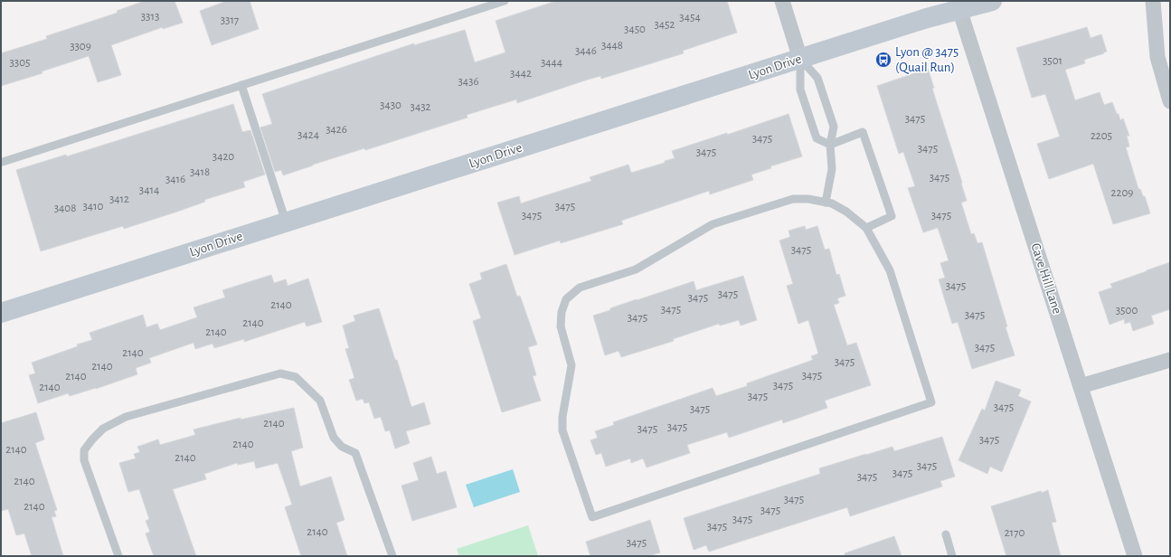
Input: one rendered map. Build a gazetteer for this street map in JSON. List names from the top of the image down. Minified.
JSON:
{"streets":{"street":["Lyon Drive","Cave Hill Lane"]},"crossings":[["Lyon Drive","Cave Hill Lane"]],"places":{"bus stop":["Lyon @ 3475 (Quail Run)"]},"house_numbers":["3313","3454","3317","3452","3450","3448","3309","3446","3501","3305","3444","3442","3436","3430","3432","3475","3426","3424","2205","3475","3475","3475","3420","3418","3475","3416","3414","2209","3412","3410","3475","3408","3475","3475","3475","3475","3475","3475","2140","3475","3500","3475","3475","2140","2140","3475","2140","3475","2140","3475","2140","3475","2140","3475","3475","3475","2140","3475","3475","3475","2140","2140","2140","3475","3475","3475","2140","3475","2140","3475","3475","3475","2140","2170","3475"]}
